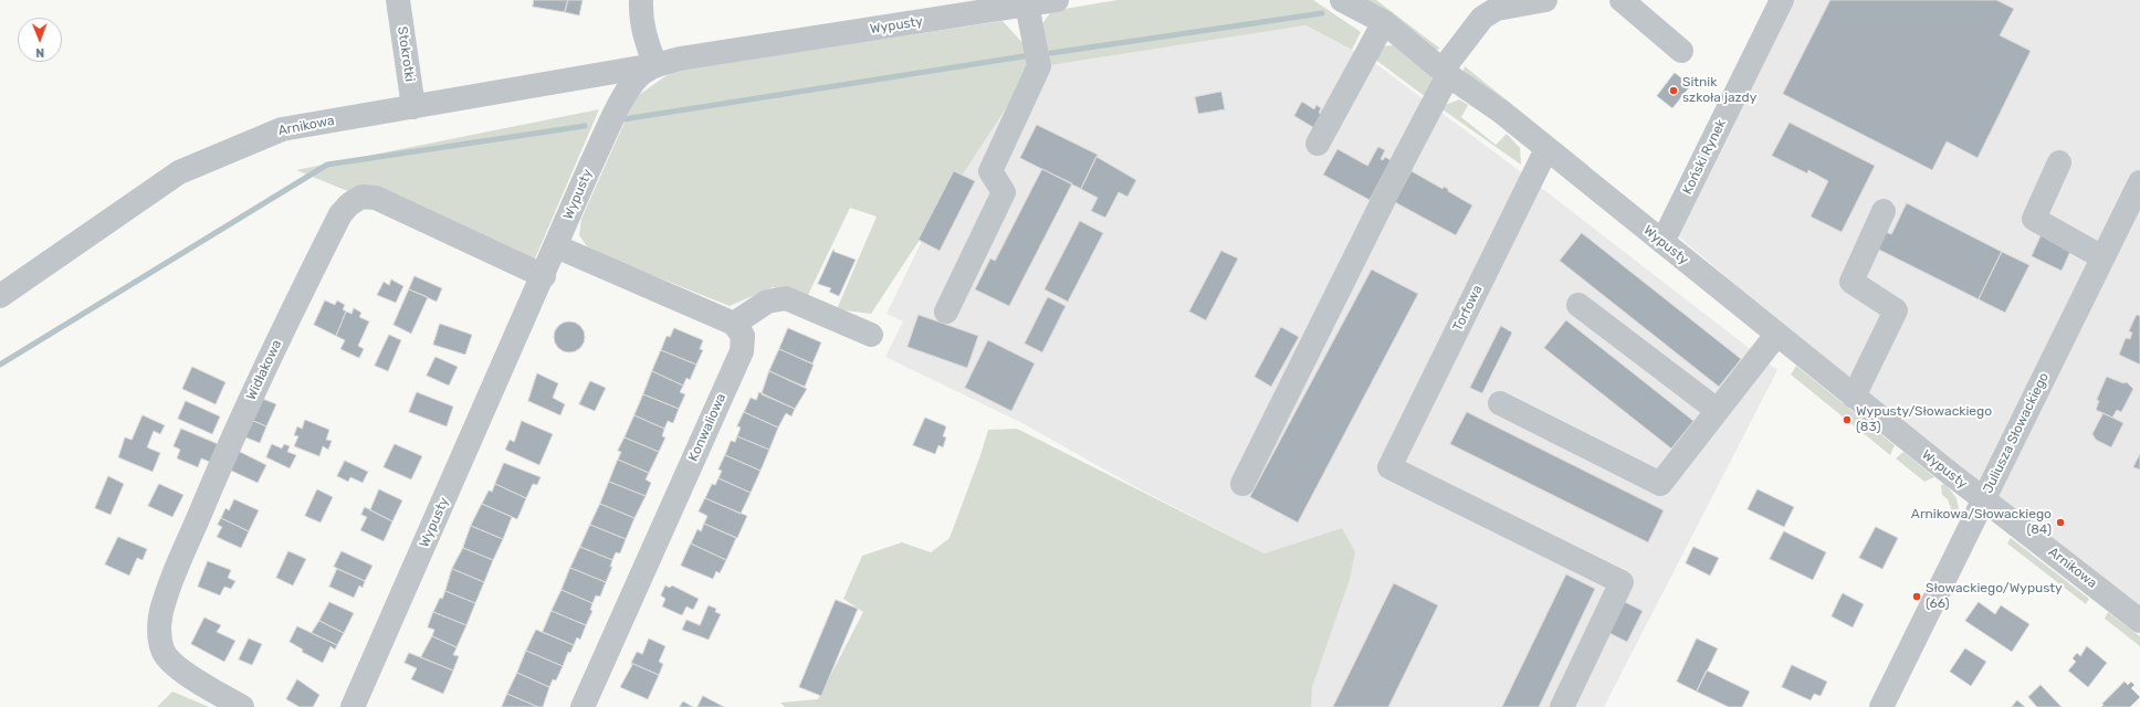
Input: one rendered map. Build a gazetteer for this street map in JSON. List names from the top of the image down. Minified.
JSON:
{"streets":{"street":["Wypusty","Stokrotki","Arnikowa","Koński Rynek","Torfowa","Widłakowa","Konwaliowa","Juliusza Słowackiego"]},"crossings":[["Wypusty","Arnikowa"],["Wypusty","Koński Rynek"],["Wypusty","Torfowa"],["Wypusty","Widłakowa"],["Wypusty","Juliusza Słowackiego"],["Stokrotki","Arnikowa"],["Arnikowa","Juliusza Słowackiego"]],"places":["Sitnik szkoła jazdy","Wypusty/Słowackiego (83)","Arnikowa/Słowackiego (84)","Słowackiego/Wypusty (66)"],"north":"bottom"}
